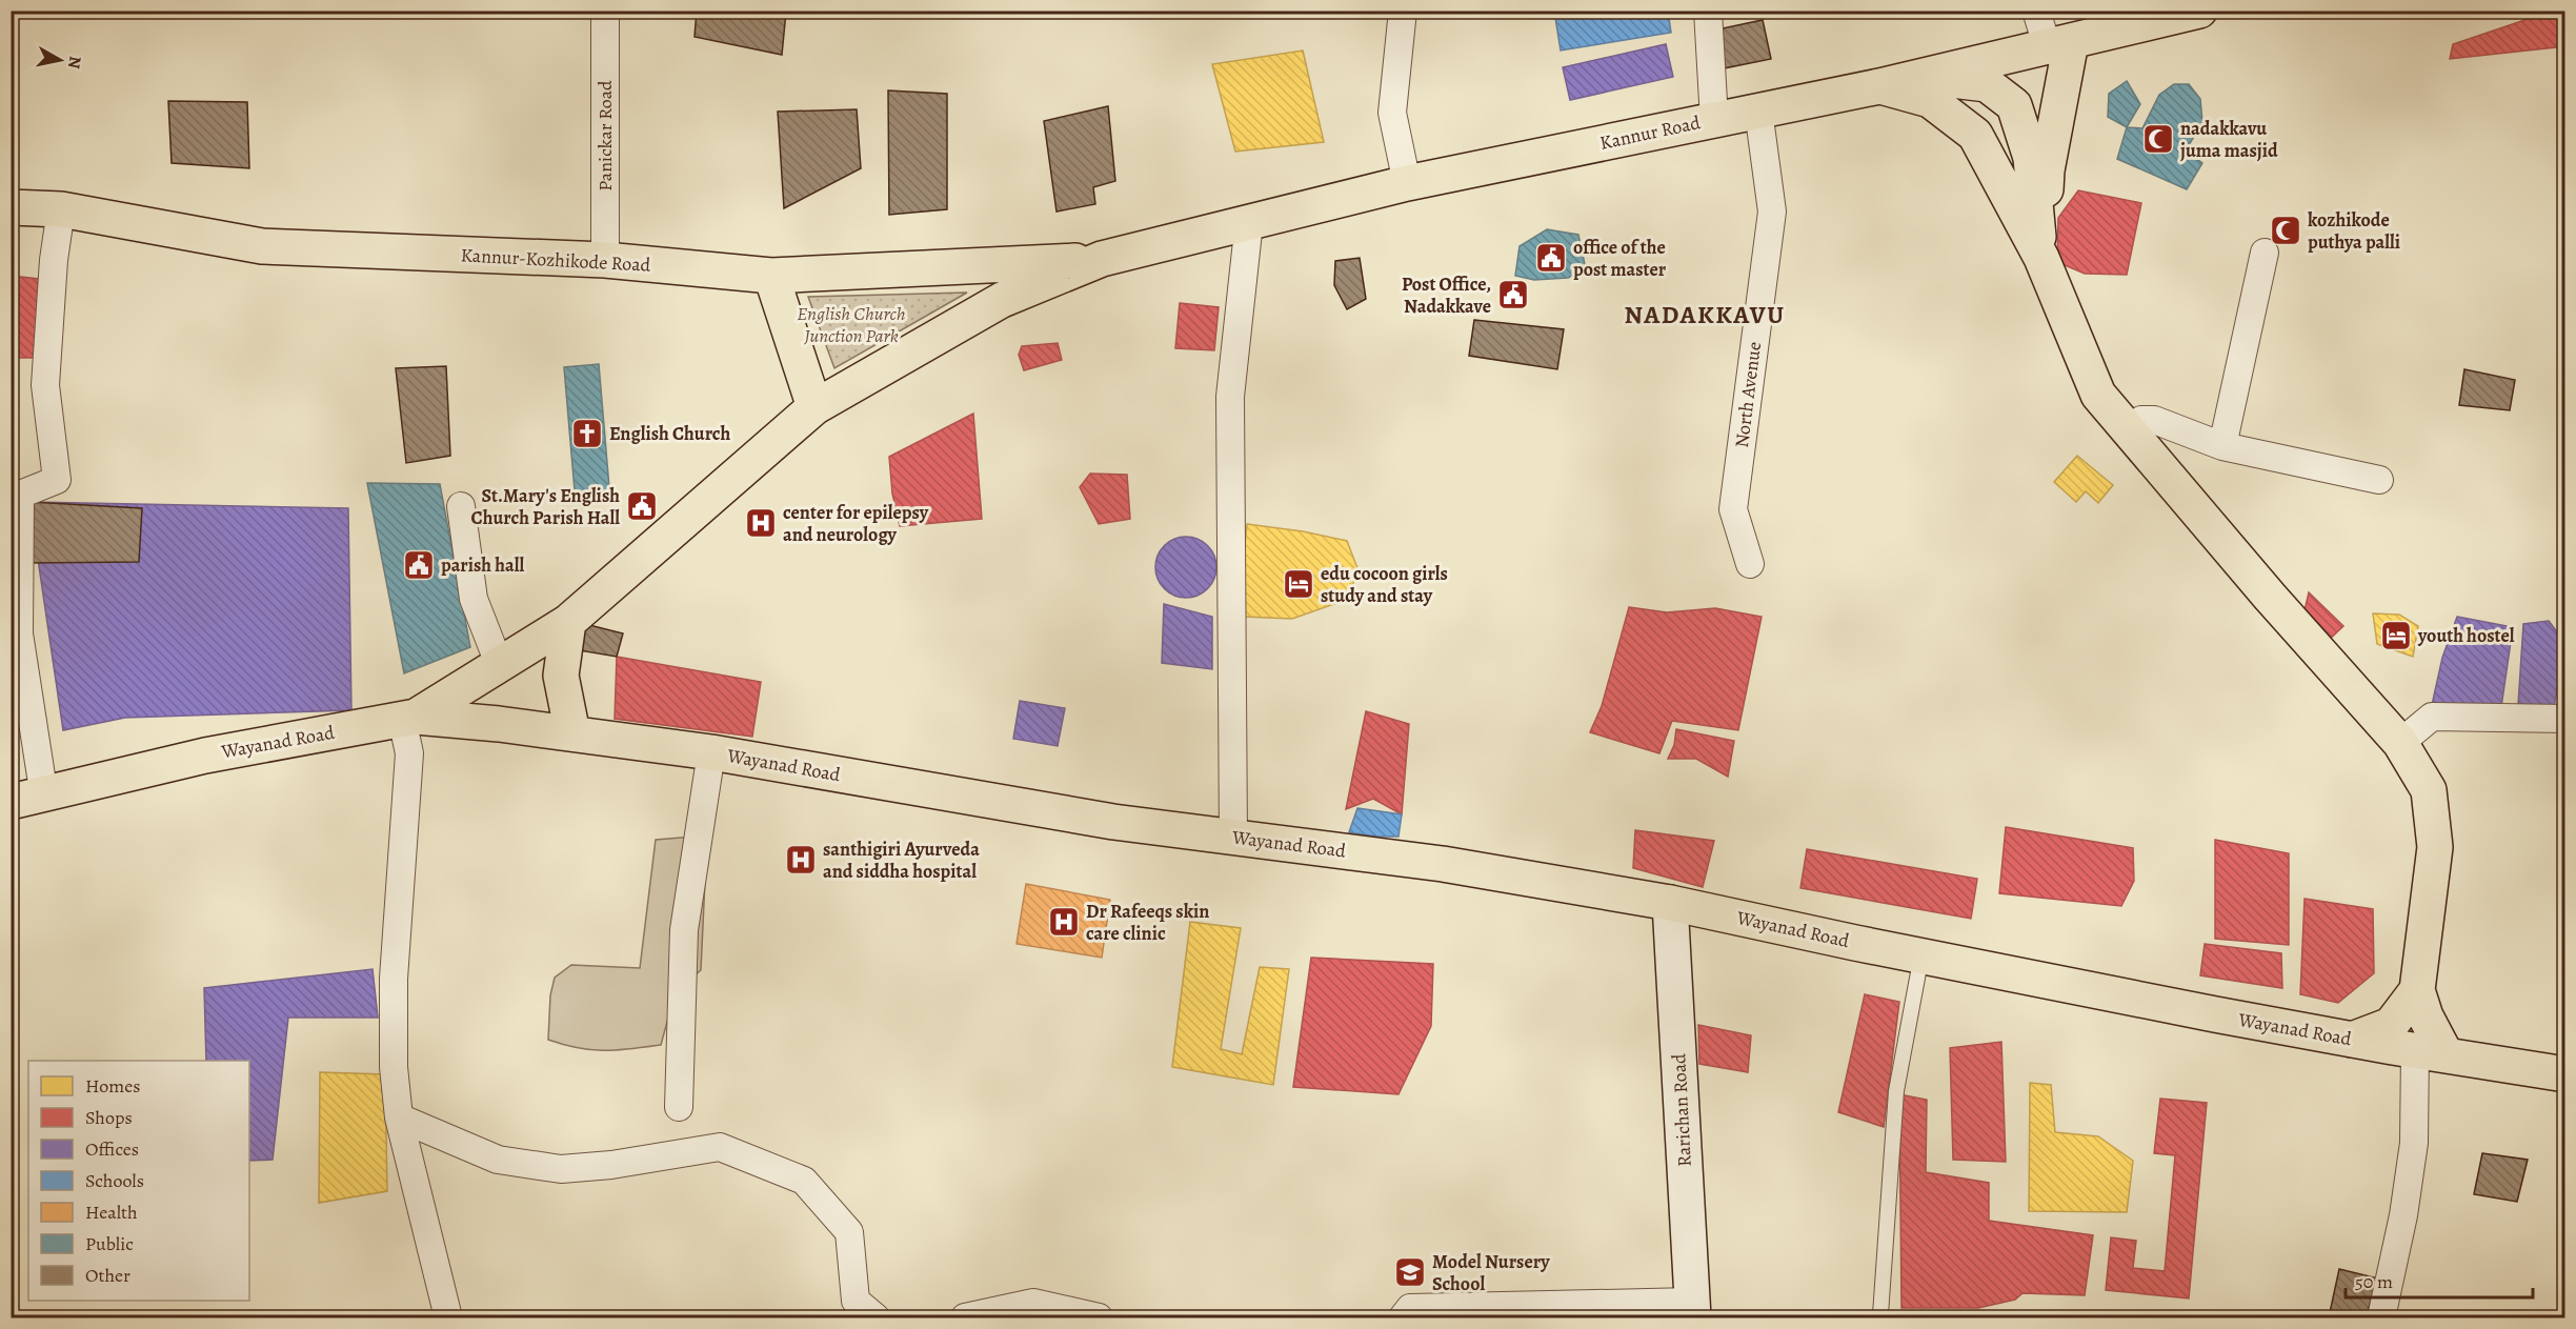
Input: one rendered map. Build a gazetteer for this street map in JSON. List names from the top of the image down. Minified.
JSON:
{"streets":{"main road":["Kannur Road","Kannur-Kozhikode Road","Wayanad Road"],"street":["Panickar Road","North Avenue","Rarichan Road"]},"crossings":[["Kannur Road","Kannur-Kozhikode Road"],["Kannur Road","North Avenue"],["Panickar Road","Kannur-Kozhikode Road"],["Wayanad Road","Rarichan Road"]],"districts":["NADAKKAVU"],"parks":["English Church Junction Park"],"places":{"mosque":["nadakkavu juma masjid","kozhikode puthya palli"],"public building":["office of the post master","Post Office, Nadakkave","St.Mary's English Church Parish Hall","parish hall"],"church":["English Church"],"hospital":["center for epilepsy and neurology","santhigiri Ayurveda and siddha hospital","Dr Rafeeqs skin care clinic"],"hotel":["edu cocoon girls study and stay","youth hostel"],"school or university":["Model Nursery School"]},"legend":["Homes","Shops","Offices","Schools","Health","Public","Other"],"scale_bar":"50 m","north":"right"}
